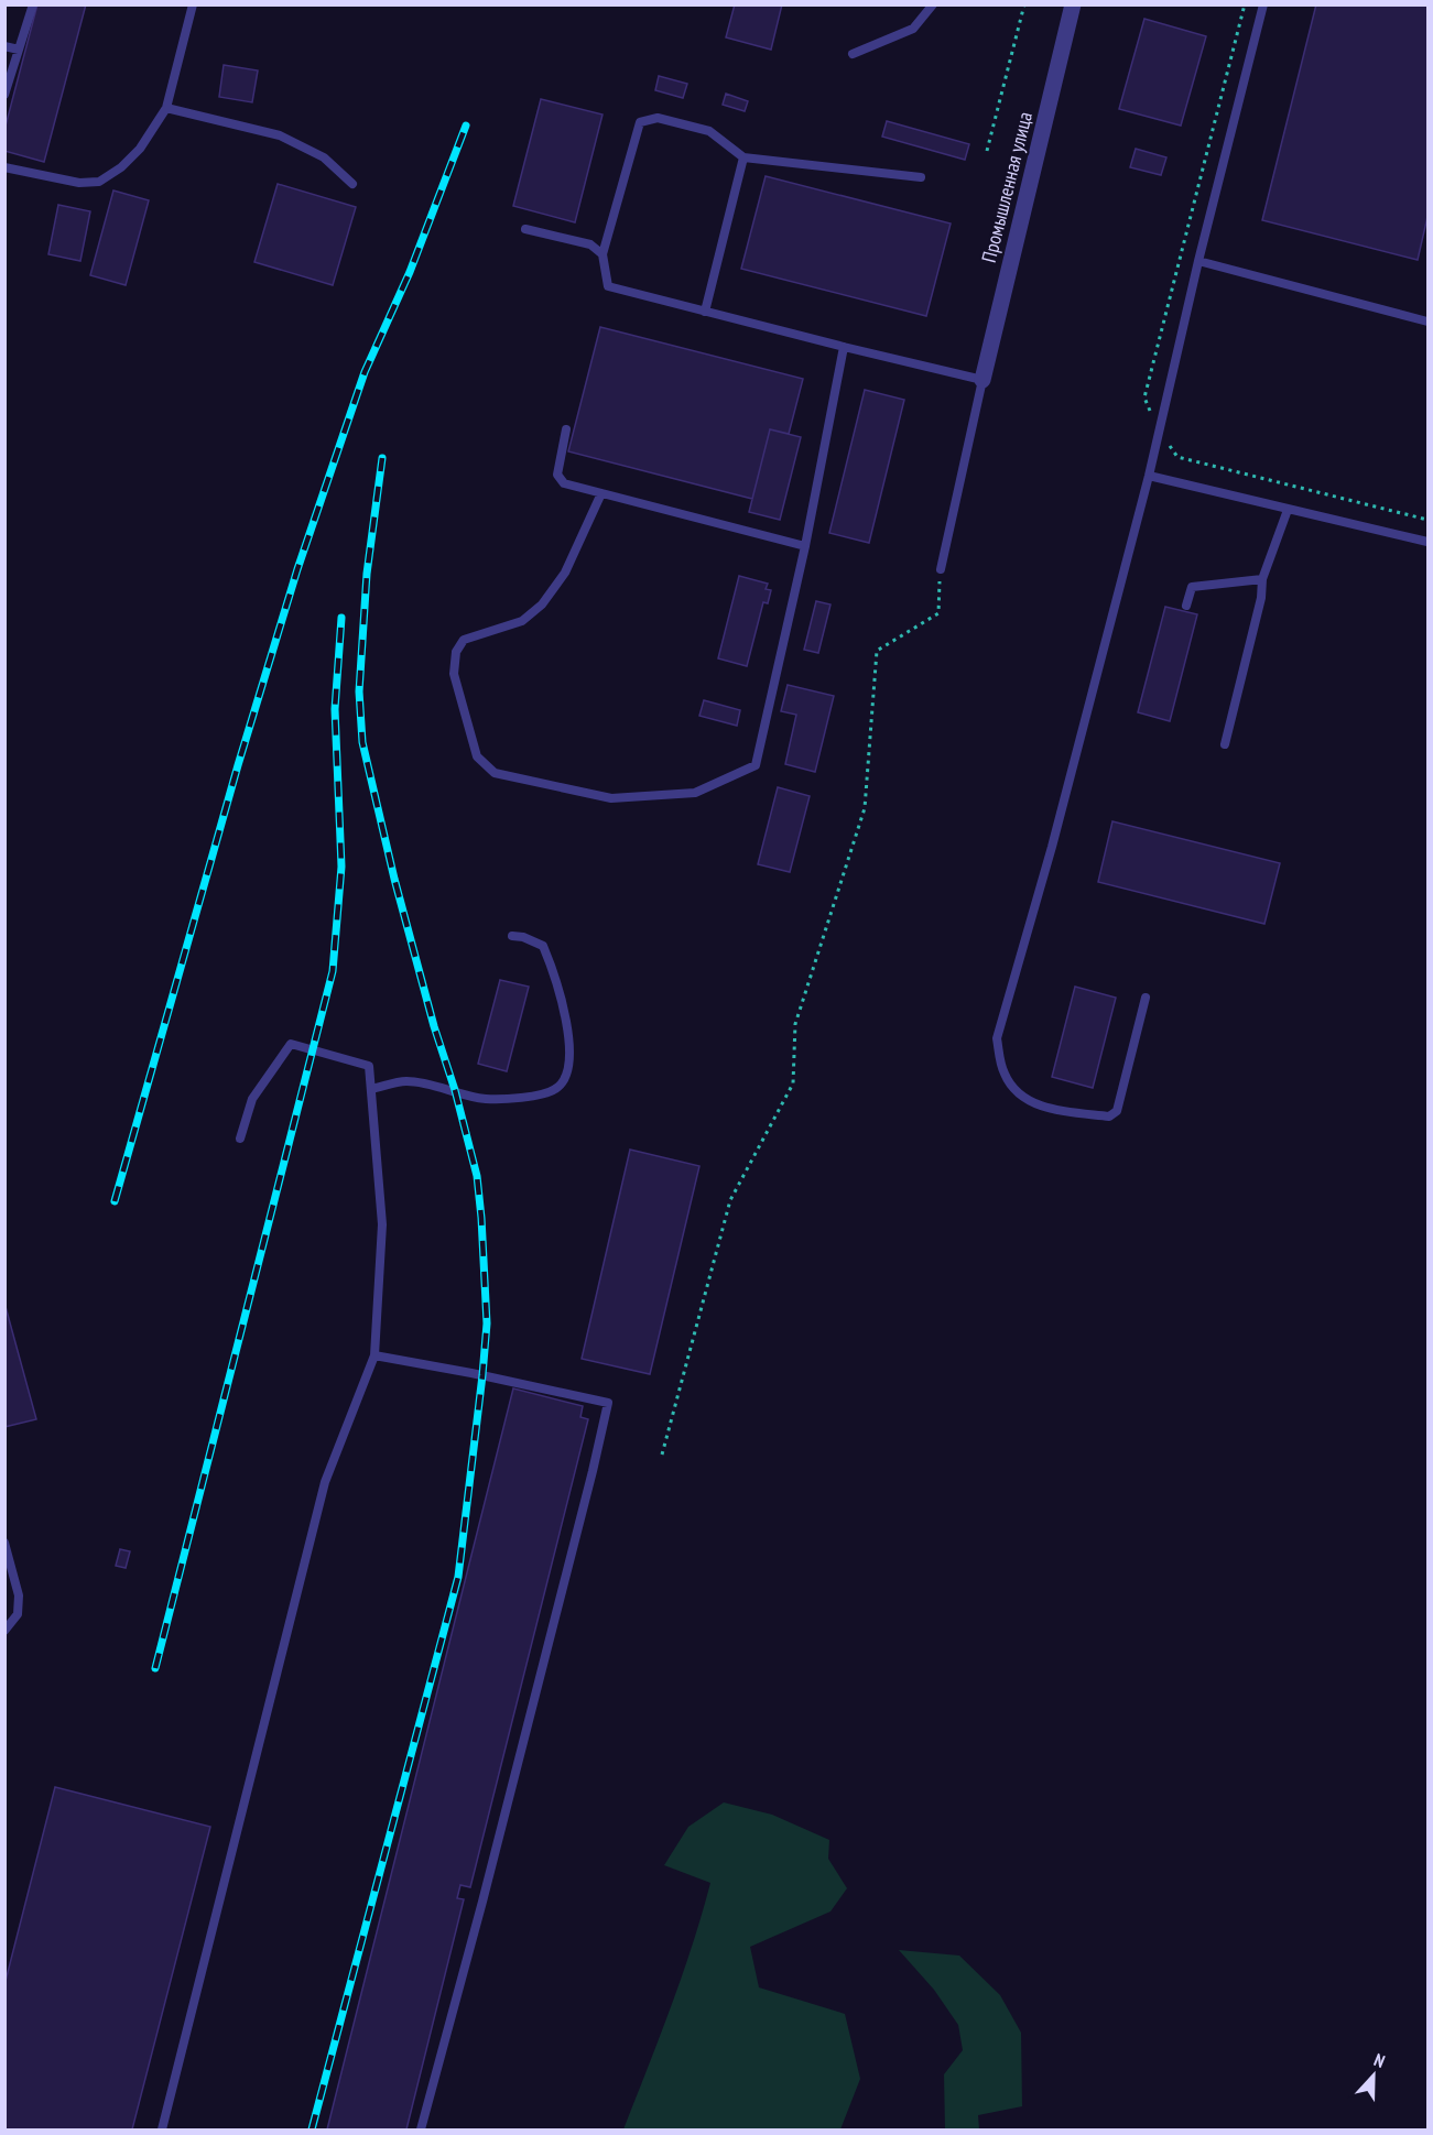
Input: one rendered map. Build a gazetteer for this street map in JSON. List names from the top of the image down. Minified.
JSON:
{"streets":{"street":["Промышленная улица"]},"north":"top"}
